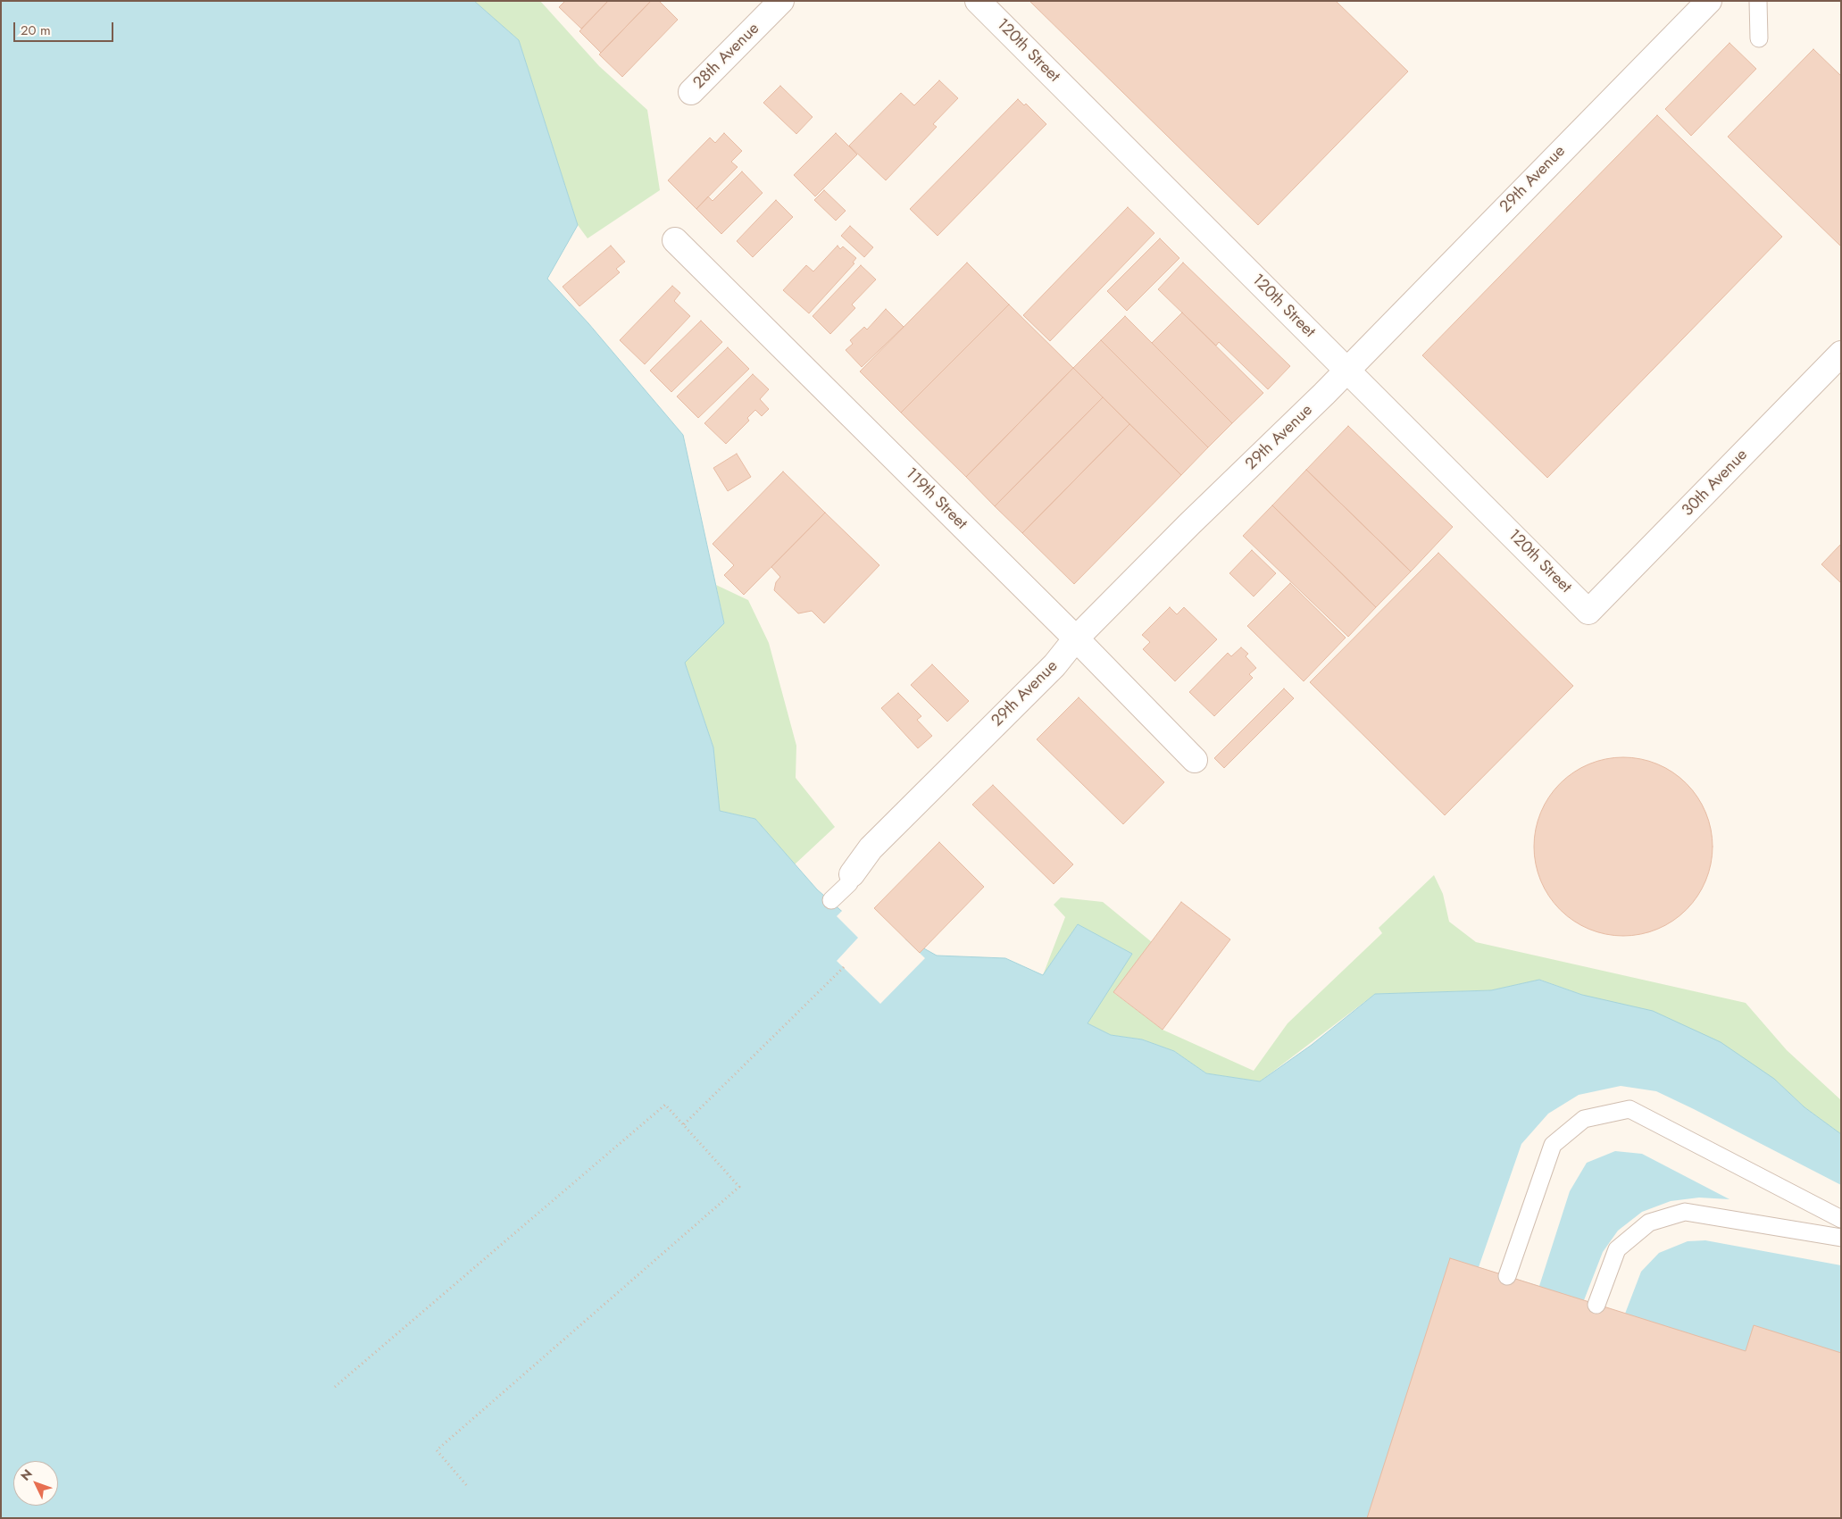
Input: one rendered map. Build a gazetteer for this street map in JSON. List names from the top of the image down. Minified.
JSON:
{"streets":{"street":["120th Street","28th Avenue","29th Avenue","30th Avenue","119th Street"]},"crossings":[["120th Street","29th Avenue"],["120th Street","30th Avenue"],["29th Avenue","119th Street"]],"scale_bar":"20 m","north":"top left"}
